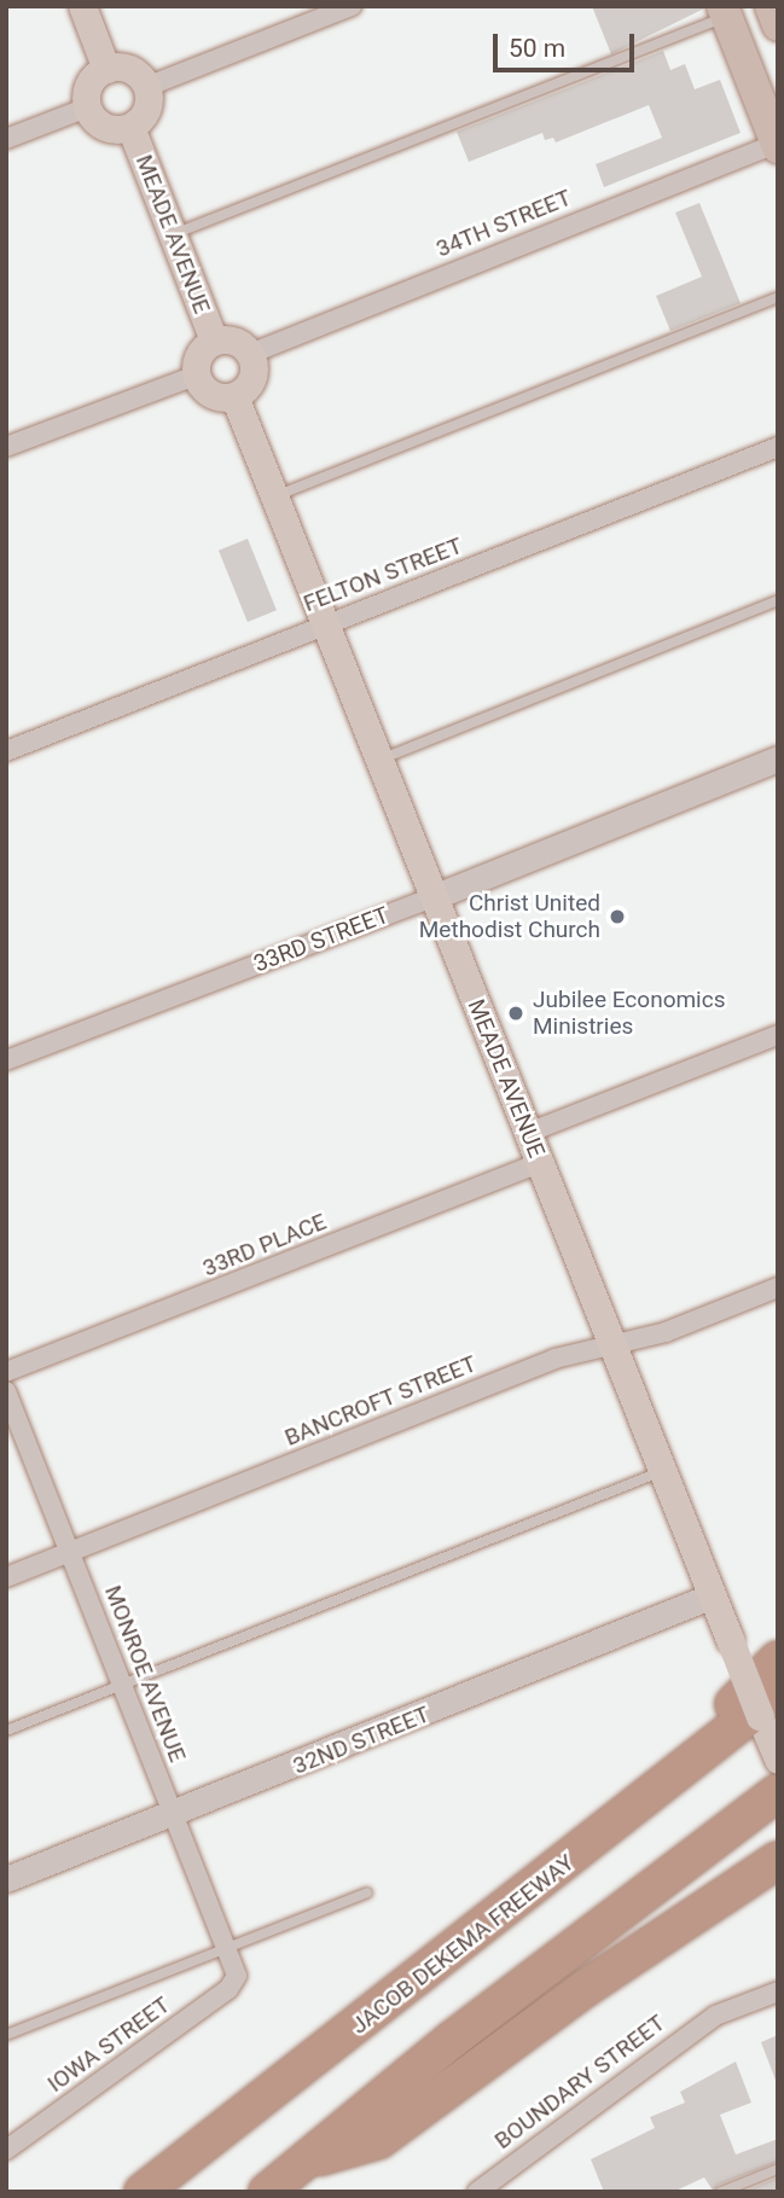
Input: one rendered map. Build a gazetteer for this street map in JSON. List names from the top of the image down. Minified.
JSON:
{"streets":{"highway":["JACOB DEKEMA FREEWAY"],"main road":["MEADE AVENUE"],"street":["34TH STREET","FELTON STREET","33RD STREET","33RD PLACE","BANCROFT STREET","MONROE AVENUE","32ND STREET","IOWA STREET","BOUNDARY STREET"]},"crossings":[["34TH STREET","MEADE AVENUE"],["MEADE AVENUE","FELTON STREET"],["MEADE AVENUE","33RD STREET"],["MEADE AVENUE","33RD PLACE"],["MEADE AVENUE","BANCROFT STREET"],["MEADE AVENUE","32ND STREET"],["BANCROFT STREET","MONROE AVENUE"],["MONROE AVENUE","32ND STREET"],["MONROE AVENUE","IOWA STREET"]],"places":["Christ United Methodist Church","Jubilee Economics Ministries"],"scale_bar":"50 m"}
